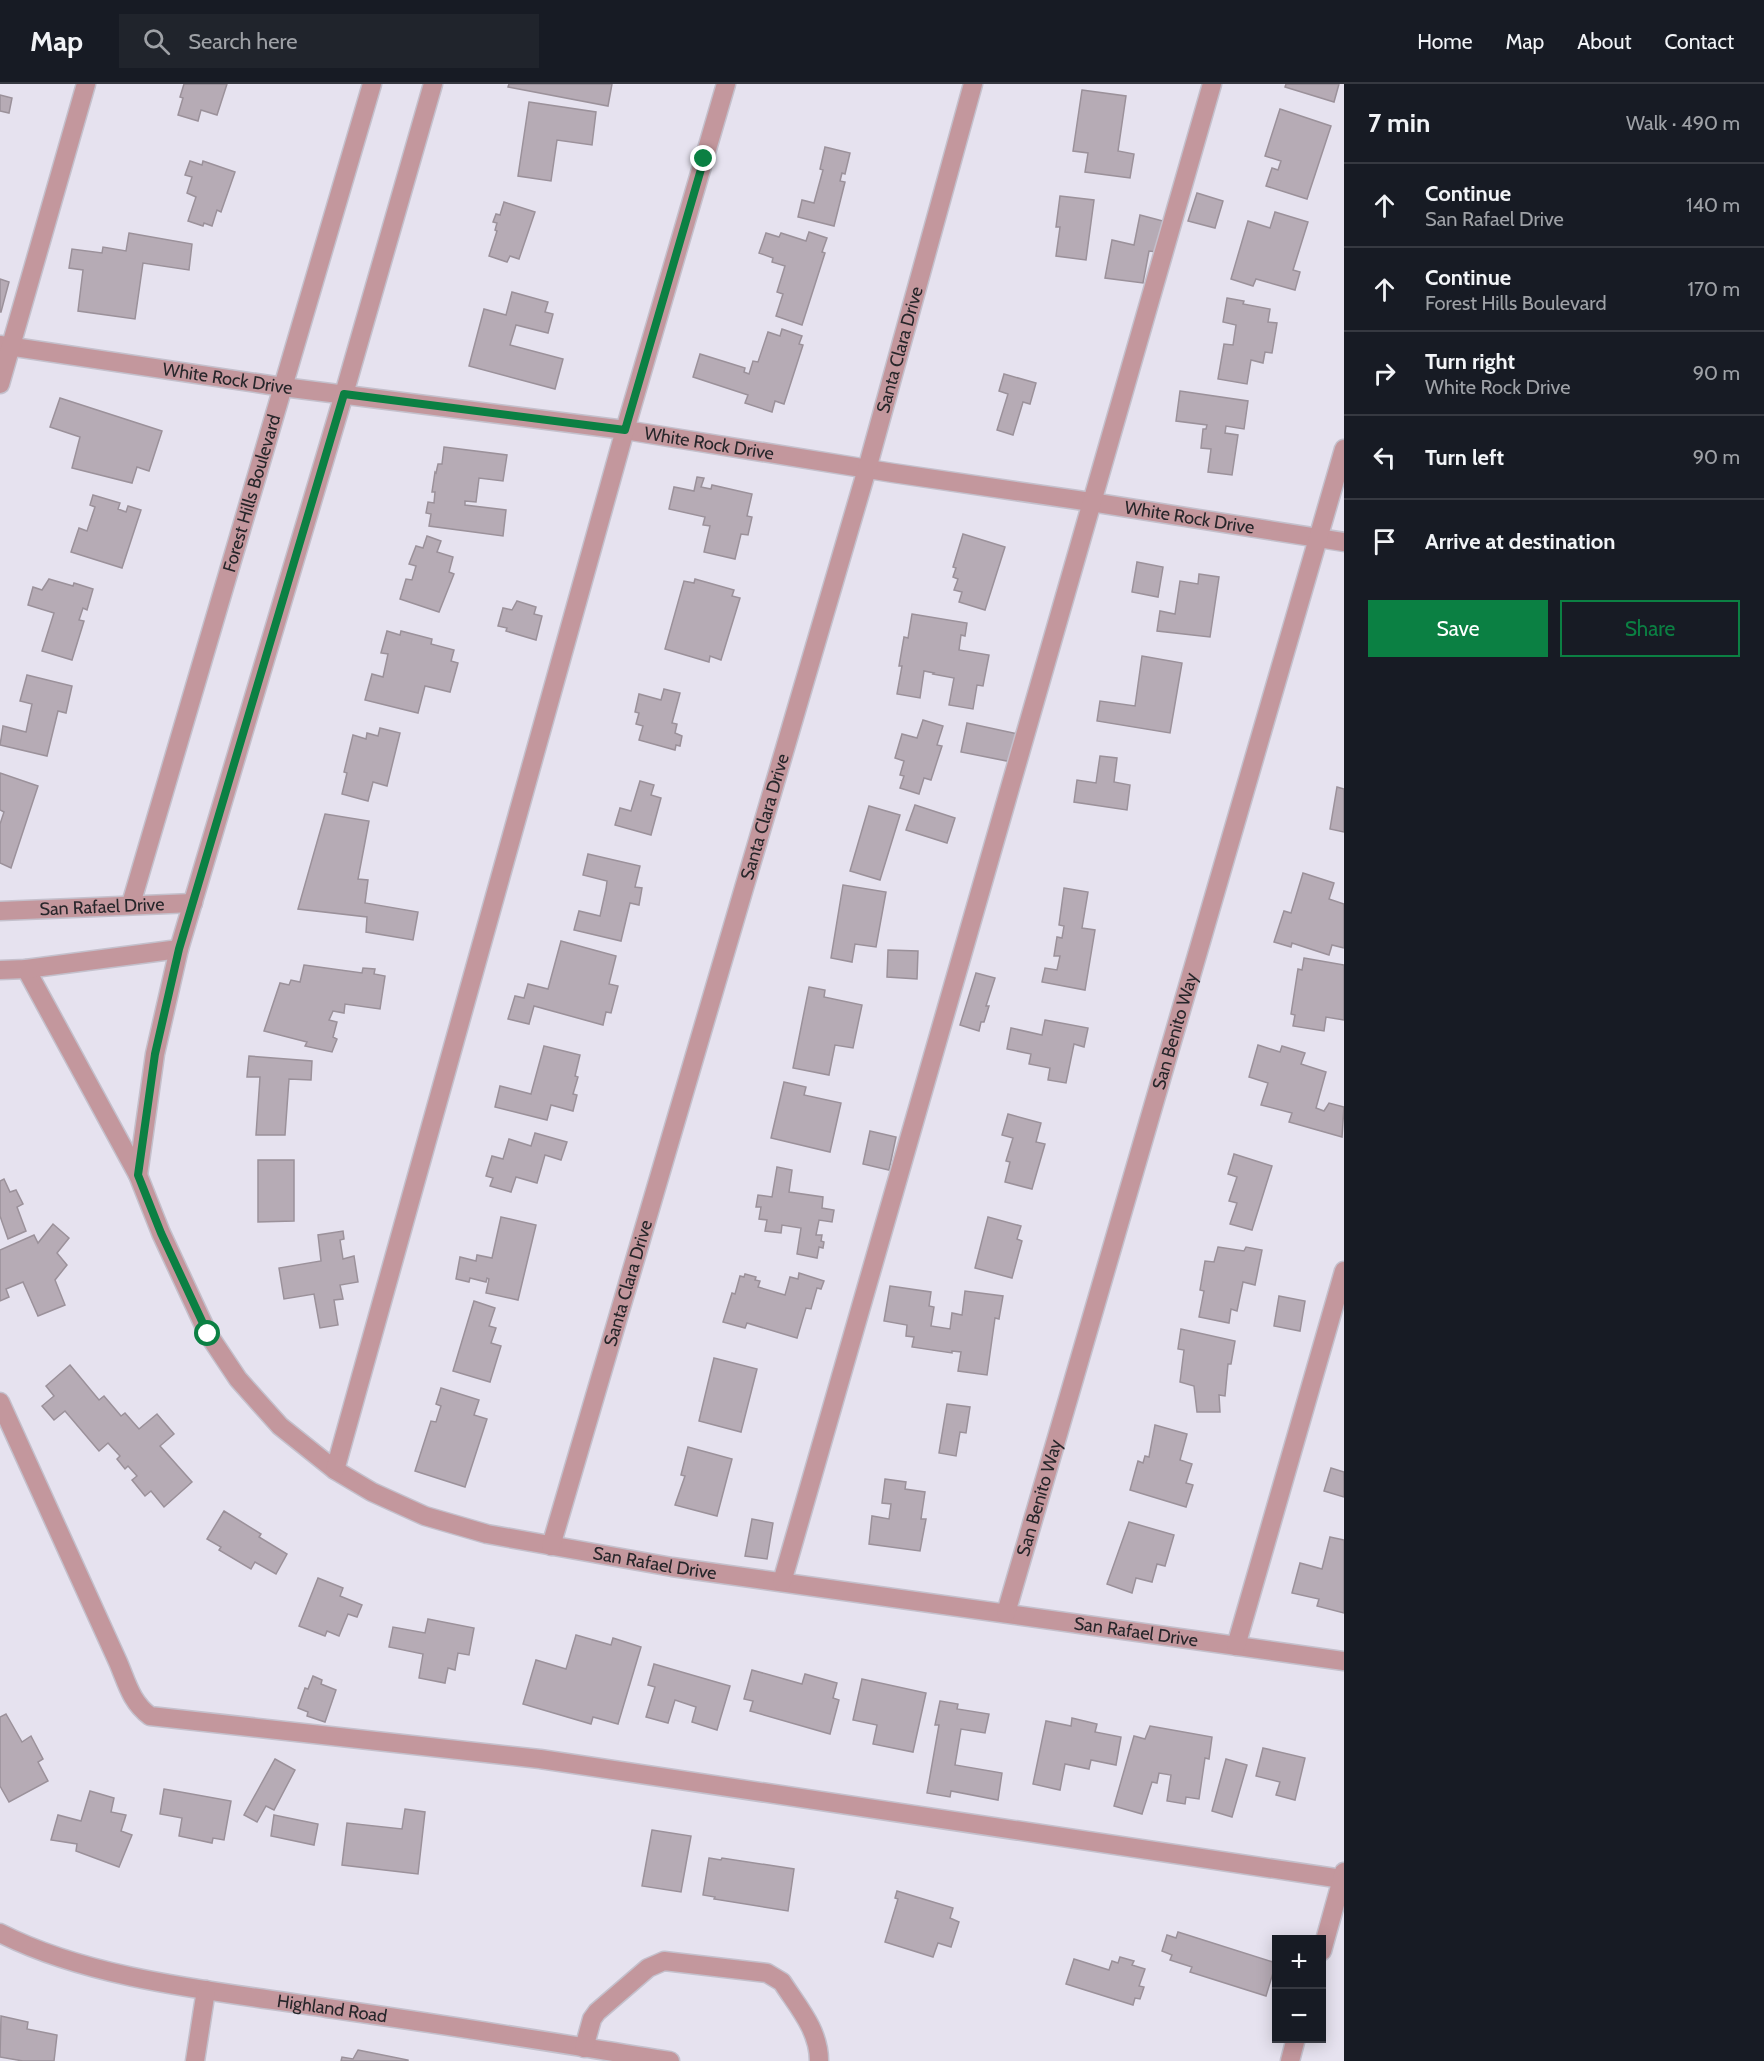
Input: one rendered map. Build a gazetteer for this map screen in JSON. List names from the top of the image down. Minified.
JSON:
{"streets":{"street":["Santa Clara Drive","White Rock Drive","Forest Hills Boulevard","San Rafael Drive","San Benito Way","Highland Road"]},"crossings":[["Santa Clara Drive","White Rock Drive"],["Santa Clara Drive","San Rafael Drive"],["White Rock Drive","Forest Hills Boulevard"],["White Rock Drive","San Benito Way"],["Forest Hills Boulevard","San Rafael Drive"],["San Rafael Drive","San Benito Way"]],"page":{"header":"Map","search":"Search here","nav":["Home","Map","About","Contact"],"heading":["7 min","Walk · 490 m"],"list":[["Continue","San Rafael Drive","140 m"],["Continue","Forest Hills Boulevard","170 m"],["Turn right","White Rock Drive","90 m"],["Turn left","90 m"],"Arrive at destination"],"buttons":["Save","Share"],"map_buttons":["+","−"]}}
